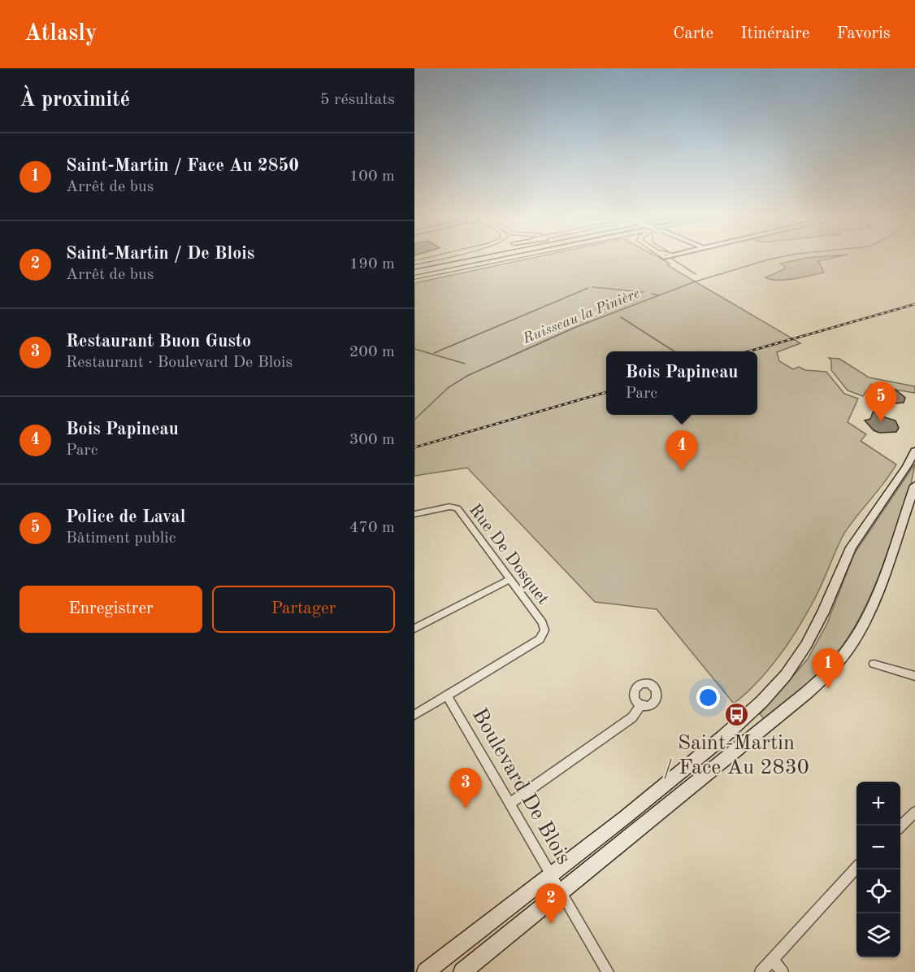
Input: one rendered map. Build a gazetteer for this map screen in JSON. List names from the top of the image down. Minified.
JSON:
{"streets":{"street":["Rue De Dosquet","Boulevard De Blois"]},"crossings":[["Rue De Dosquet","Boulevard De Blois"]],"water":["Ruisseau la Pinière"],"places":{"bus stop":["Saint-Martin / Face Au 2830"]},"page":{"header":"Atlasly","nav":["Carte","Itinéraire","Favoris"],"heading":["À proximité","5 résultats"],"list":[{"mark":"1","name":"Saint-Martin / Face Au 2850","note":"Arrêt de bus","value":"100 m"},{"mark":"2","name":"Saint-Martin / De Blois","note":"Arrêt de bus","value":"190 m"},{"mark":"3","name":"Restaurant Buon Gusto","note":"Restaurant · Boulevard De Blois","value":"200 m"},{"mark":"4","name":"Bois Papineau","note":"Parc","value":"300 m"},{"mark":"5","name":"Police de Laval","note":"Bâtiment public","value":"470 m"}],"popup":["Bois Papineau","Parc"],"pins":["5","4","1","3","2"],"buttons":["Enregistrer","Partager"],"map_buttons":["+","−"]}}
